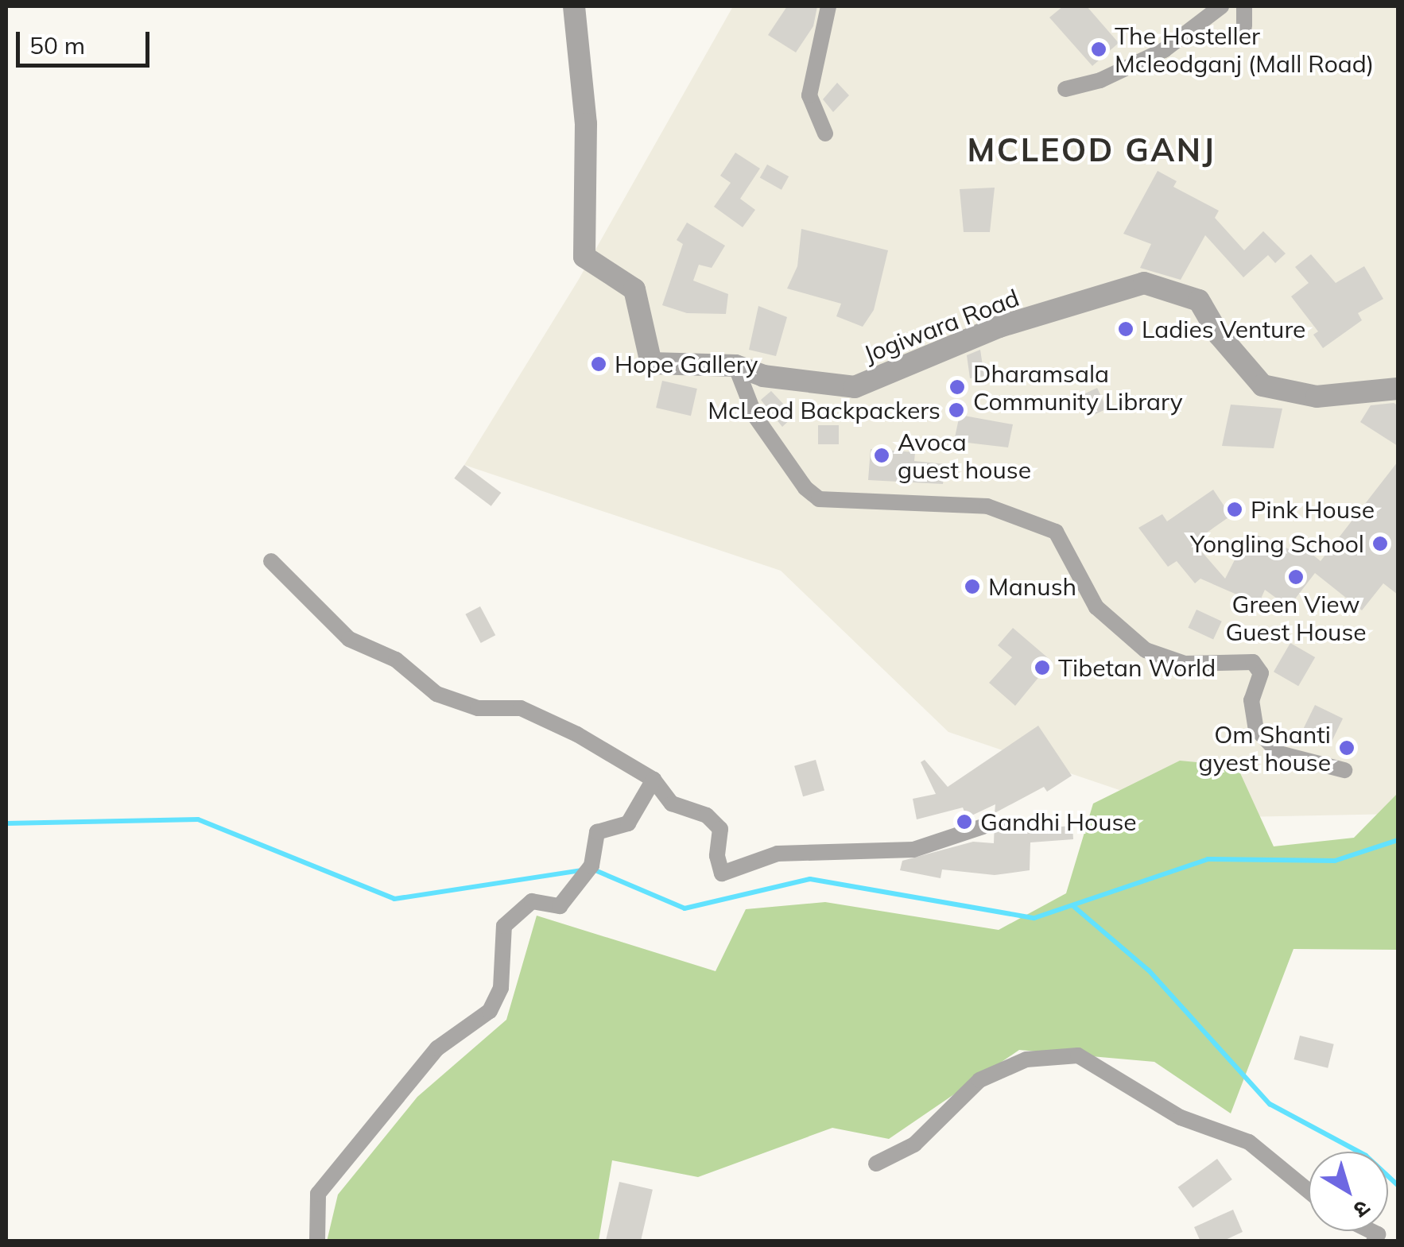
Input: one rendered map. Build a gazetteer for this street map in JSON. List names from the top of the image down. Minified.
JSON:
{"streets":{"street":["Jogiwara Road"]},"districts":["MCLEOD GANJ"],"places":["The Hosteller Mcleodganj (Mall Road)","Ladies Venture","Hope Gallery","Dharamsala Community Library","McLeod Backpackers","Avoca guest house","Pink House","Yongling School","Green View Guest House","Manush","Tibetan World","Om Shanti gyest house","Gandhi House"],"scale_bar":"50 m","north":"bottom right"}
